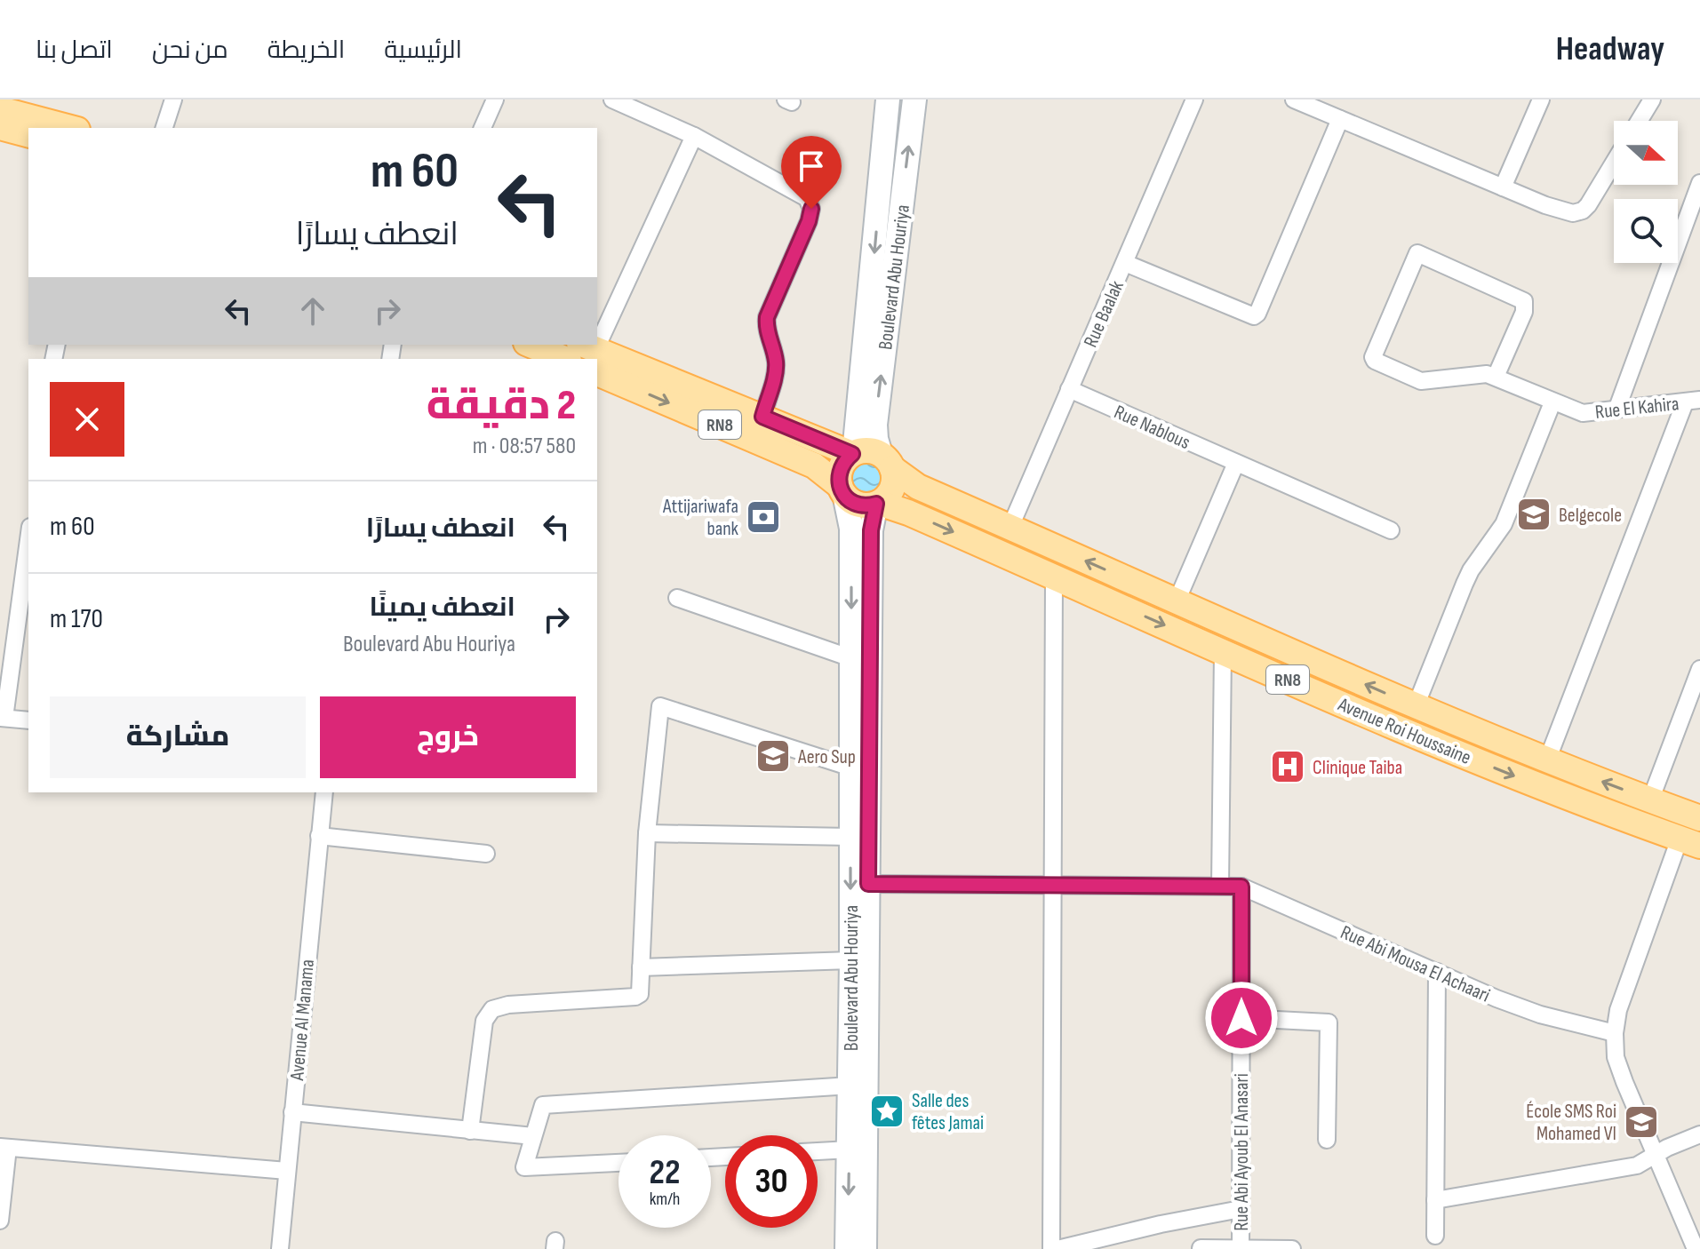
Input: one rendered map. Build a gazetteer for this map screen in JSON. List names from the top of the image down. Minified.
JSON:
{"streets":{"main road":["Boulevard Abu Houriya","RN8","Avenue Roi Houssaine"],"street":["Rue Baalak","Rue El Kahira","Rue Nablous","Rue Abi Mousa El Achaari","Avenue Al Manama","Rue Abi Ayoub El Anasari"]},"crossings":[["Boulevard Abu Houriya","RN8"],["Boulevard Abu Houriya","Avenue Roi Houssaine"],["Boulevard Abu Houriya","Rue Abi Mousa El Achaari"],["Rue Baalak","Rue Nablous"],["Rue Baalak","Avenue Roi Houssaine"],["RN8","Avenue Roi Houssaine"],["Rue Abi Mousa El Achaari","Rue Abi Ayoub El Anasari"]],"places":{"school or university":["Belgecole","Aero Sup","École SMS Roi Mohamed VI"],"bank":["Attijariwafa bank"],"hospital":["Clinique Taiba"],"place":["Salle des fêtes Jamai"]},"north":"right","page":{"header":"Headway","nav":["الرئيسية","الخريطة","من نحن","اتصل بنا"],"turn":["60 m","انعطف يسارًا"],"heading":["2 دقيقة","580 m · 08:57"],"list":[{"name":"انعطف يسارًا","value":"60 m"},{"name":"انعطف يمينًا","note":"Boulevard Abu Houriya","value":"170 m"}],"buttons":["خروج","مشاركة"],"speed":"22 km/h","limit":"30"}}
